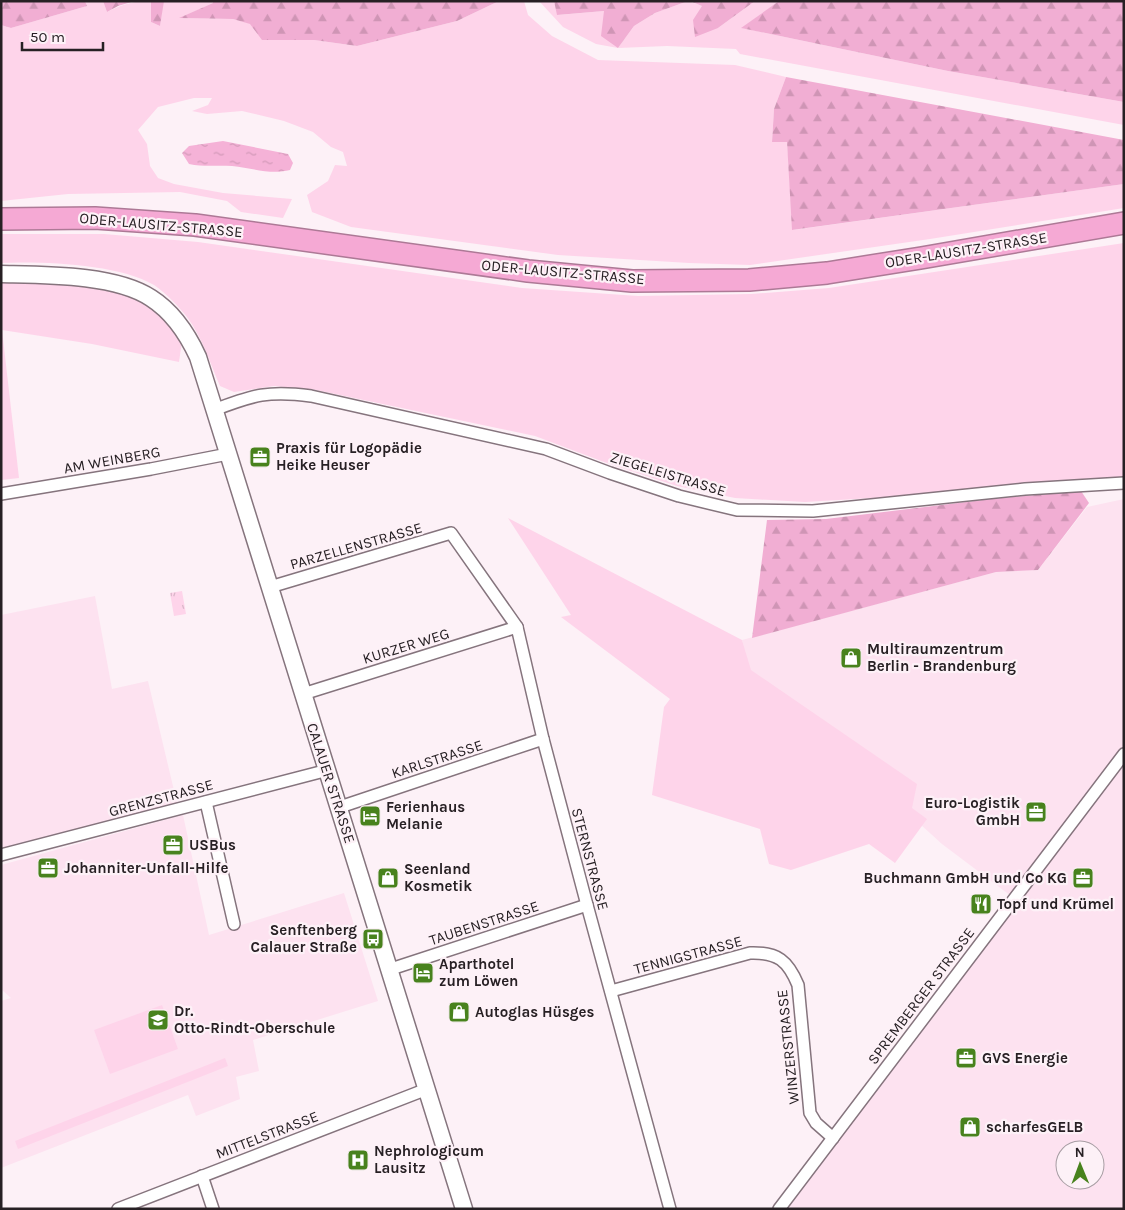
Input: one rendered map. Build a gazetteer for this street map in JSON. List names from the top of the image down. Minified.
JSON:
{"streets":{"highway":["ODER-LAUSITZ-STRASSE"],"street":["AM WEINBERG","ZIEGELEISTRASSE","PARZELLENSTRASSE","KURZER WEG","KARLSTRASSE","CALAUER STRASSE","GRENZSTRASSE","STERNSTRASSE","TAUBENSTRASSE","TENNIGSTRASSE","SPREMBERGER STRASSE","WINZERSTRASSE","MITTELSTRASSE"]},"crossings":[["AM WEINBERG","CALAUER STRASSE"],["ZIEGELEISTRASSE","CALAUER STRASSE"],["PARZELLENSTRASSE","CALAUER STRASSE"],["PARZELLENSTRASSE","STERNSTRASSE"],["KURZER WEG","CALAUER STRASSE"],["KURZER WEG","STERNSTRASSE"],["KARLSTRASSE","CALAUER STRASSE"],["KARLSTRASSE","STERNSTRASSE"],["CALAUER STRASSE","GRENZSTRASSE"],["CALAUER STRASSE","TAUBENSTRASSE"],["CALAUER STRASSE","MITTELSTRASSE"],["STERNSTRASSE","TAUBENSTRASSE"],["STERNSTRASSE","TENNIGSTRASSE"],["TENNIGSTRASSE","WINZERSTRASSE"],["SPREMBERGER STRASSE","WINZERSTRASSE"]],"places":{"office":["Praxis für Logopädie Heike Heuser","Euro-Logistik GmbH","USBus","Johanniter-Unfall-Hilfe","Buchmann GmbH und Co KG","GVS Energie"],"shop":["Multiraumzentrum Berlin - Brandenburg","Seenland Kosmetik","Autoglas Hüsges","scharfesGELB"],"hotel":["Ferienhaus Melanie","Aparthotel zum Löwen"],"restaurant":["Topf und Krümel"],"bus stop":["Senftenberg Calauer Straße"],"school or university":["Dr. Otto-Rindt-Oberschule"],"hospital":["Nephrologicum Lausitz"]},"scale_bar":"50 m","north":"top"}
